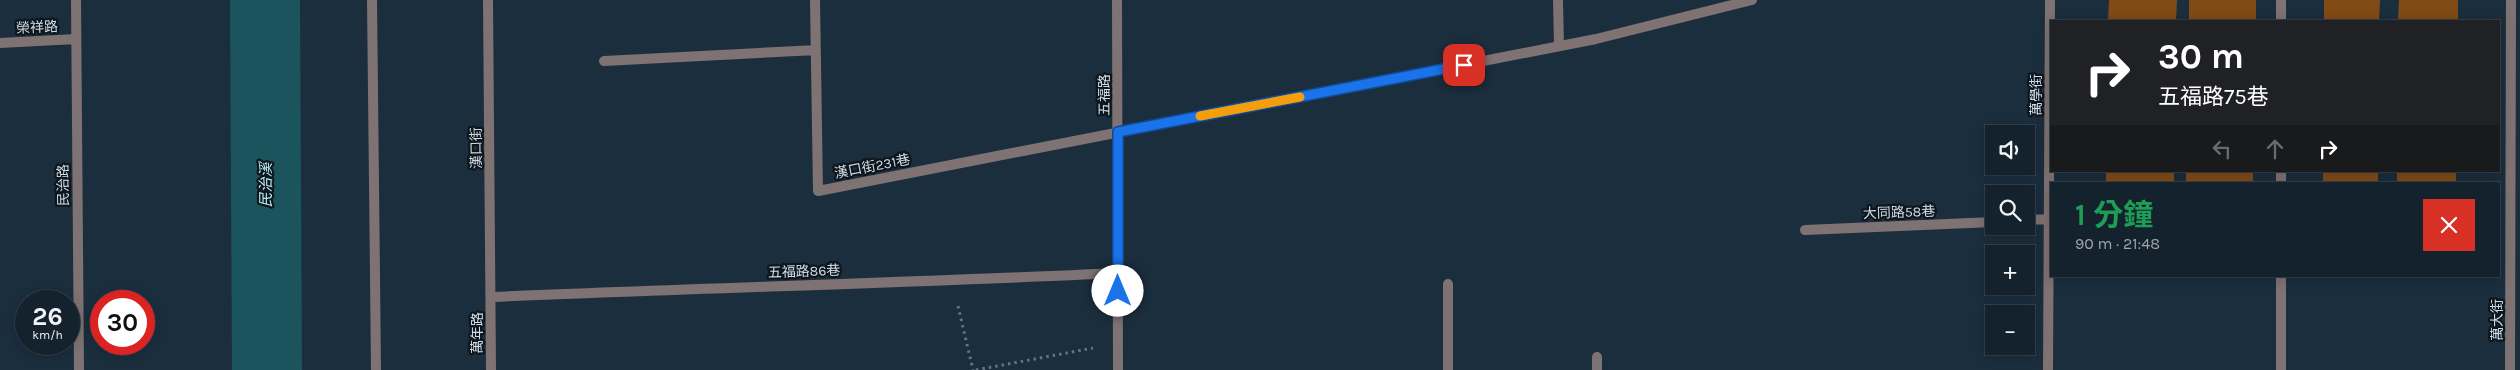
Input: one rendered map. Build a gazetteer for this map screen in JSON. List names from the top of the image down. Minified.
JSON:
{"streets":{"street":["榮祥路","五福路","萬學街","漢口街","漢口街231巷","民治路","大同路58巷","五福路86巷","萬大街","萬年路"]},"crossings":[["榮祥路","民治路"],["五福路","漢口街231巷"],["五福路","五福路86巷"],["漢口街","五福路86巷"],["漢口街","萬年路"],["五福路86巷","萬年路"]],"water":["民治溪"],"page":{"turn":["30 m","五福路75巷"],"map_buttons":["+","−"],"heading":["1 分鐘","90 m · 21:48"],"speed":"26 km/h","limit":"30"}}
